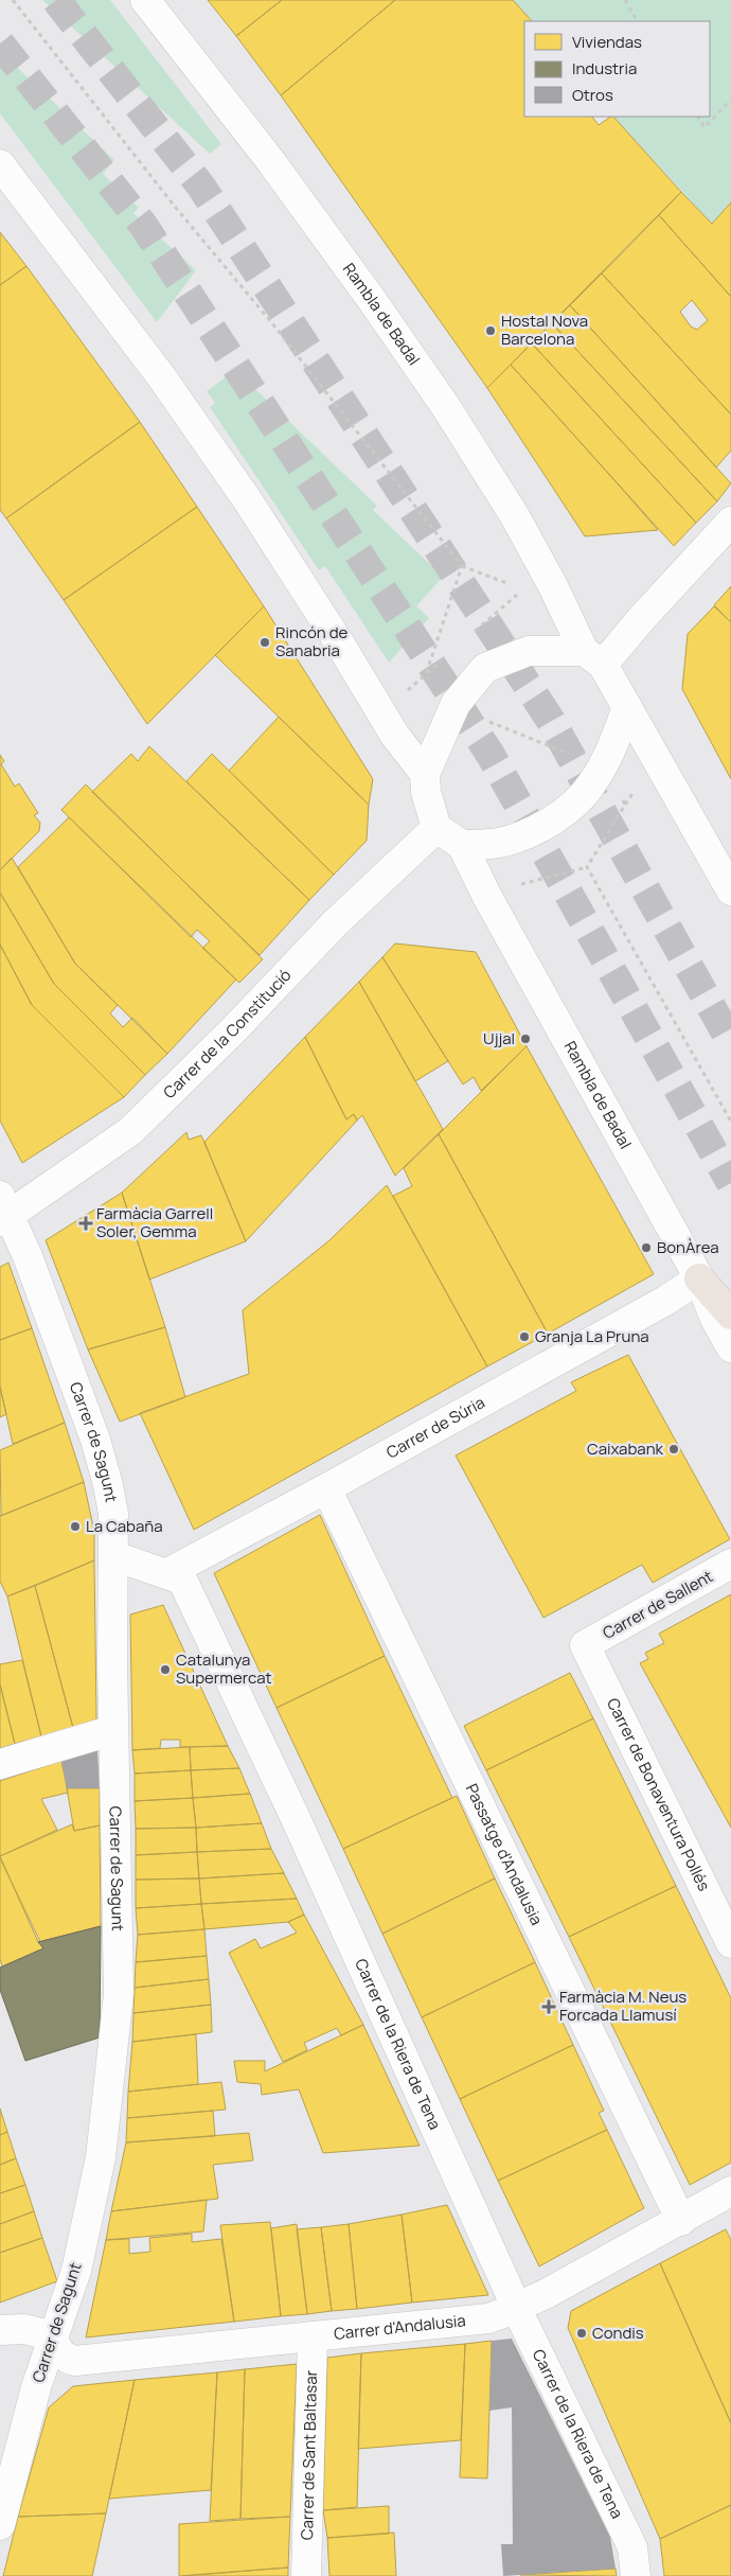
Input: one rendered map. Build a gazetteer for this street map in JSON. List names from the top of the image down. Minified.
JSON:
{"streets":{"street":["Rambla de Badal","Carrer de la Constitució","Carrer de Súria","Carrer de Sagunt","Carrer de Sallent","Carrer de Bonaventura Pollés","Passatge d'Andalusia","Carrer de la Riera de Tena","Carrer d'Andalusia","Carrer de Sant Baltasar"]},"crossings":[["Rambla de Badal","Carrer de la Constitució"],["Rambla de Badal","Carrer de Súria"],["Carrer de la Constitució","Carrer de Sagunt"],["Carrer de Súria","Passatge d'Andalusia"],["Carrer de Súria","Carrer de la Riera de Tena"],["Carrer de Sagunt","Carrer de la Riera de Tena"],["Carrer de Sagunt","Carrer d'Andalusia"],["Carrer de Sallent","Carrer de Bonaventura Pollés"],["Passatge d'Andalusia","Carrer d'Andalusia"],["Carrer de la Riera de Tena","Carrer d'Andalusia"],["Carrer d'Andalusia","Carrer de Sant Baltasar"]],"places":{"other":["Hostal Nova Barcelona","Rincón de Sanabria","Ujjal","BonÀrea","Granja La Pruna","Caixabank","La Cabaña","Catalunya Supermercat","Condis"],"health":["Farmàcia Garrell Soler, Gemma","Farmàcia M. Neus Forcada Llamusí"]},"legend":["Viviendas","Industria","Otros"]}
